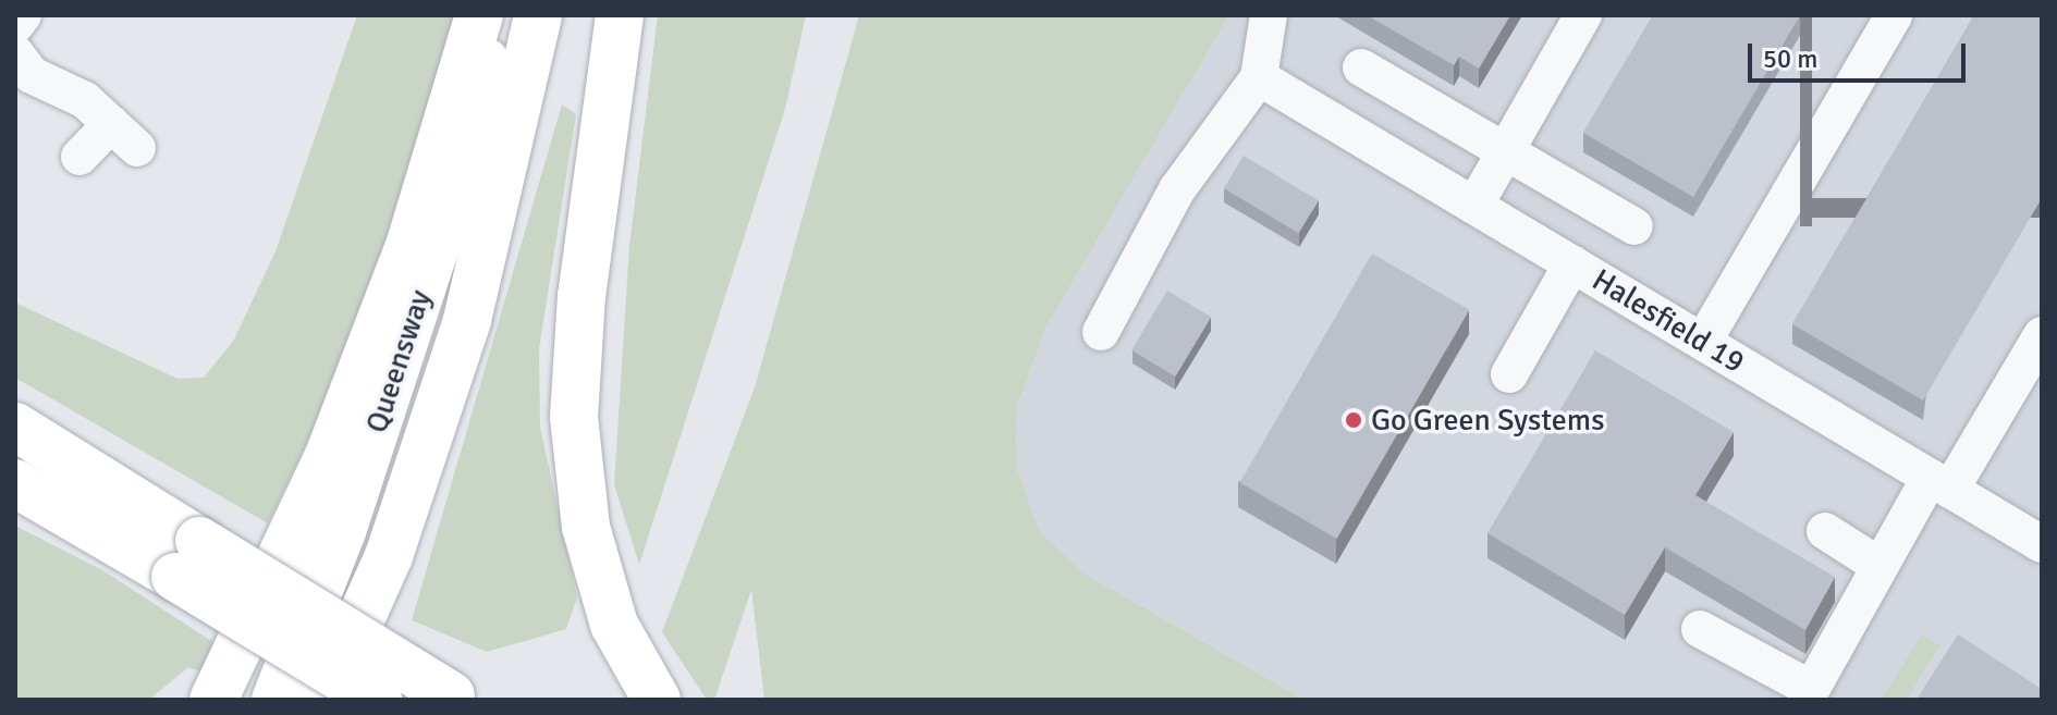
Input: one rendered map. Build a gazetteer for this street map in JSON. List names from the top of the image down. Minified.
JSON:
{"streets":{"main road":["Queensway"],"street":["Halesfield 19"]},"places":["Go Green Systems"],"scale_bar":"50 m"}
